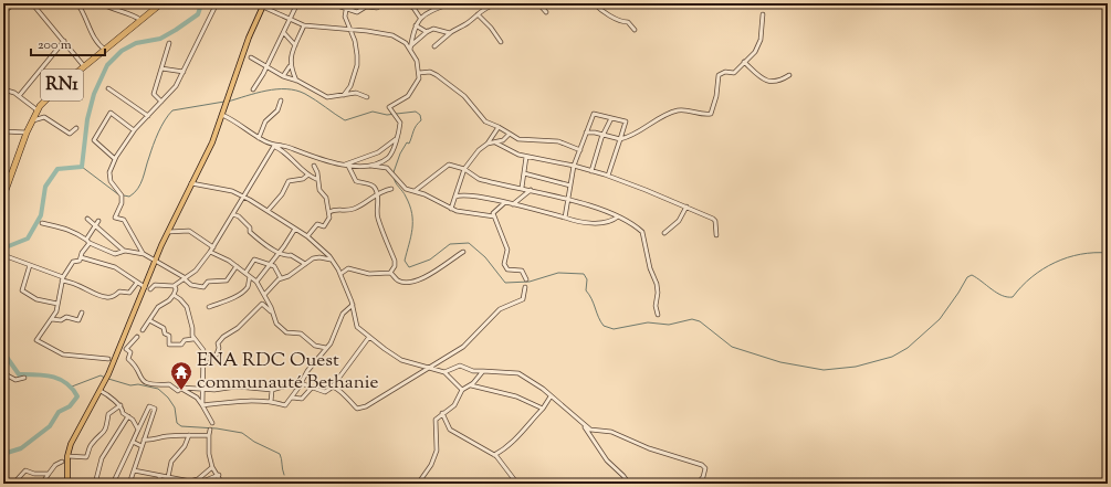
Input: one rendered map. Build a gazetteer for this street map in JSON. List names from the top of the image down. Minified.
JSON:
{"streets":{"highway":["RN1"]},"places":{"temple":["ENA RDC Ouest communauté Bethanie"]},"scale_bar":"200 m"}
